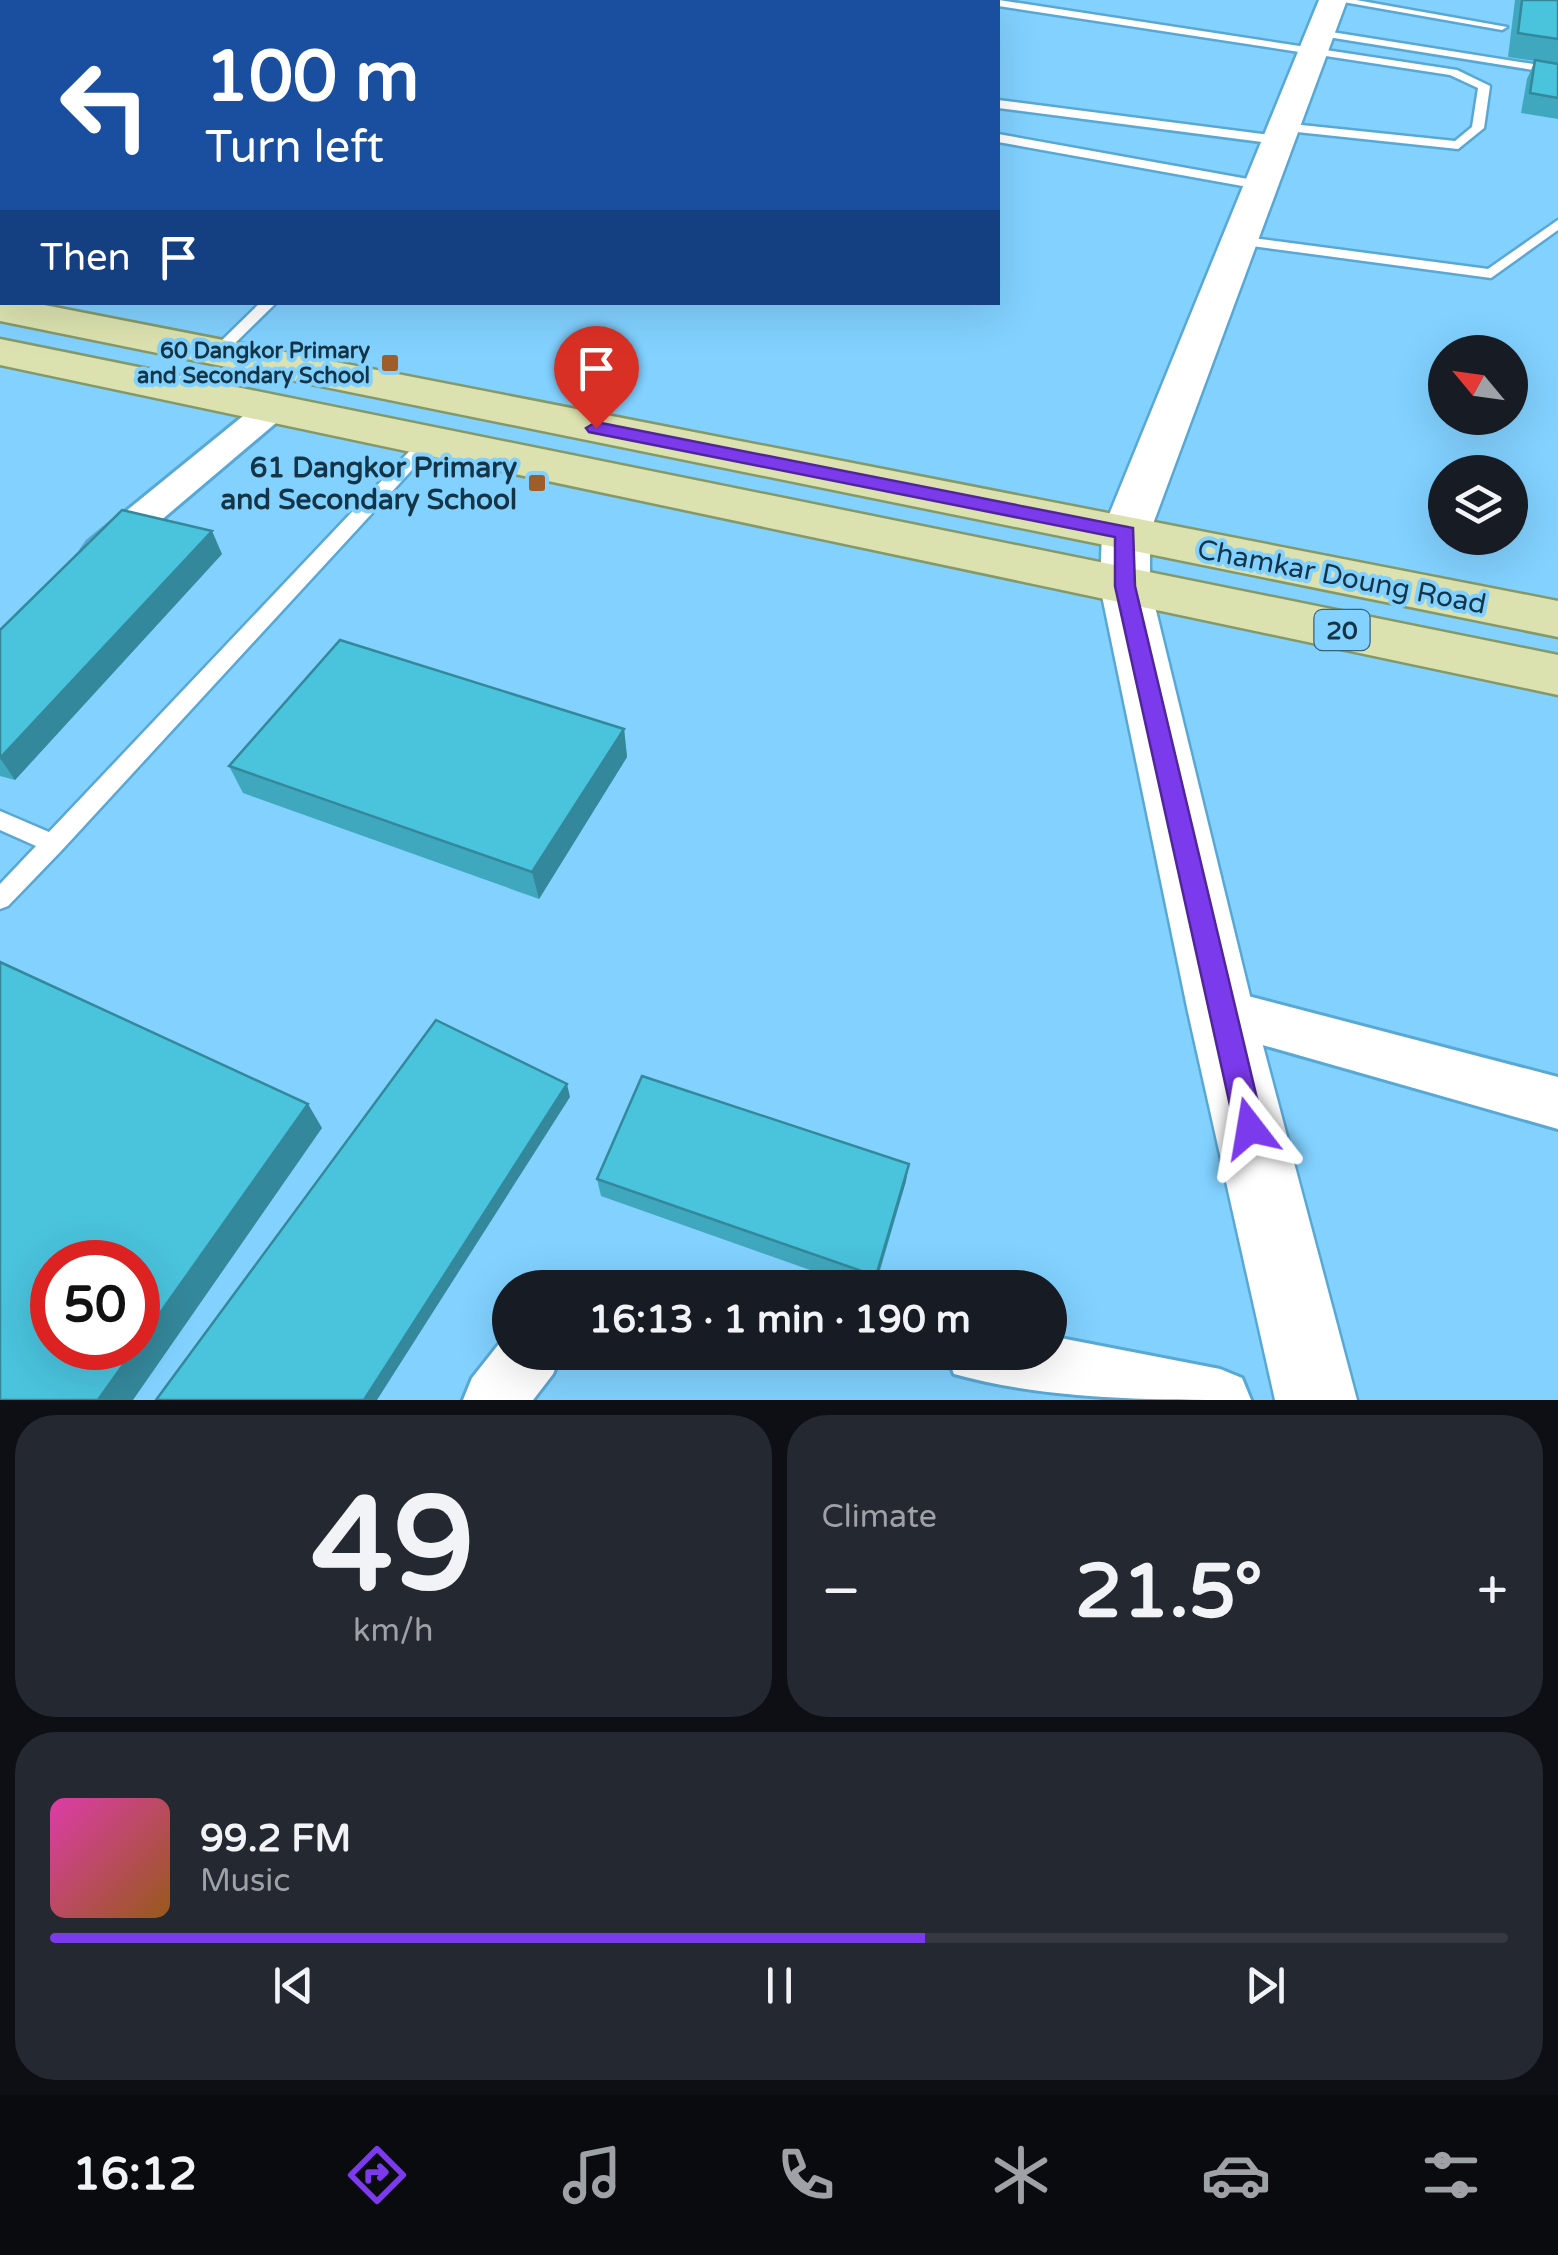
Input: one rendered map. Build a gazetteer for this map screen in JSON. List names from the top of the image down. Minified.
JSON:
{"streets":{"main road":["Chamkar Doung Road","20"]},"crossings":[["Chamkar Doung Road","20"]],"places":{"transit":["60 Dangkor Primary and Secondary School","61 Dangkor Primary and Secondary School"]},"north":"top left","page":{"turn":["100 m","Turn left"],"then":"Then","limit":"50","trip":"16:13 · 1 min · 190 m","tile":[["49","km/h"],"Climate"],"heat":["−","21.5°","+"],"song":["99.2 FM","Music"],"tabs":"16:12"}}
